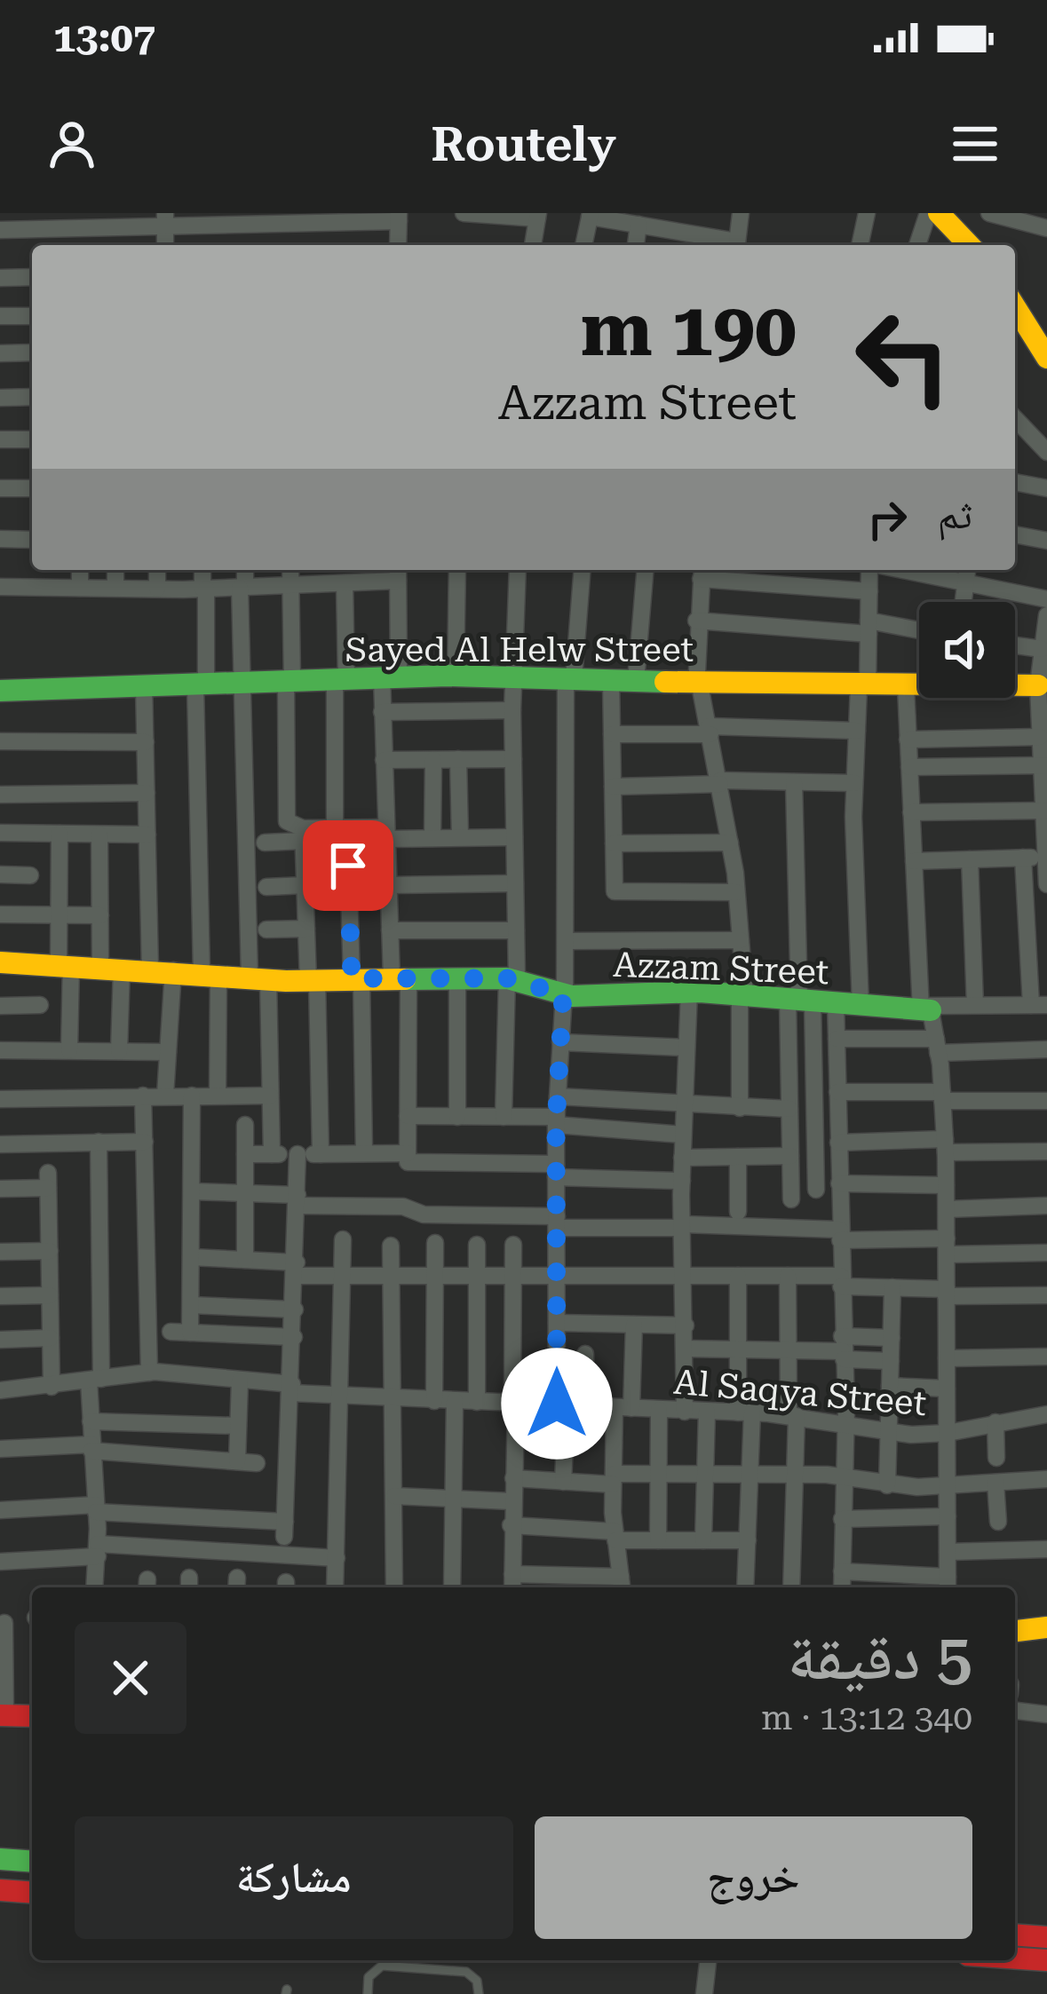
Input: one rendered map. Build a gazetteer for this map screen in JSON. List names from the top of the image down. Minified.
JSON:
{"streets":{"street":["Sayed Al Helw Street","Azzam Street","Al Saqya Street"]},"page":{"status":"13:07","header":"Routely","turn":["190 m","Azzam Street"],"then":"ثم","heading":["5 دقيقة","340 m · 13:12"],"buttons":["خروج","مشاركة"]}}
